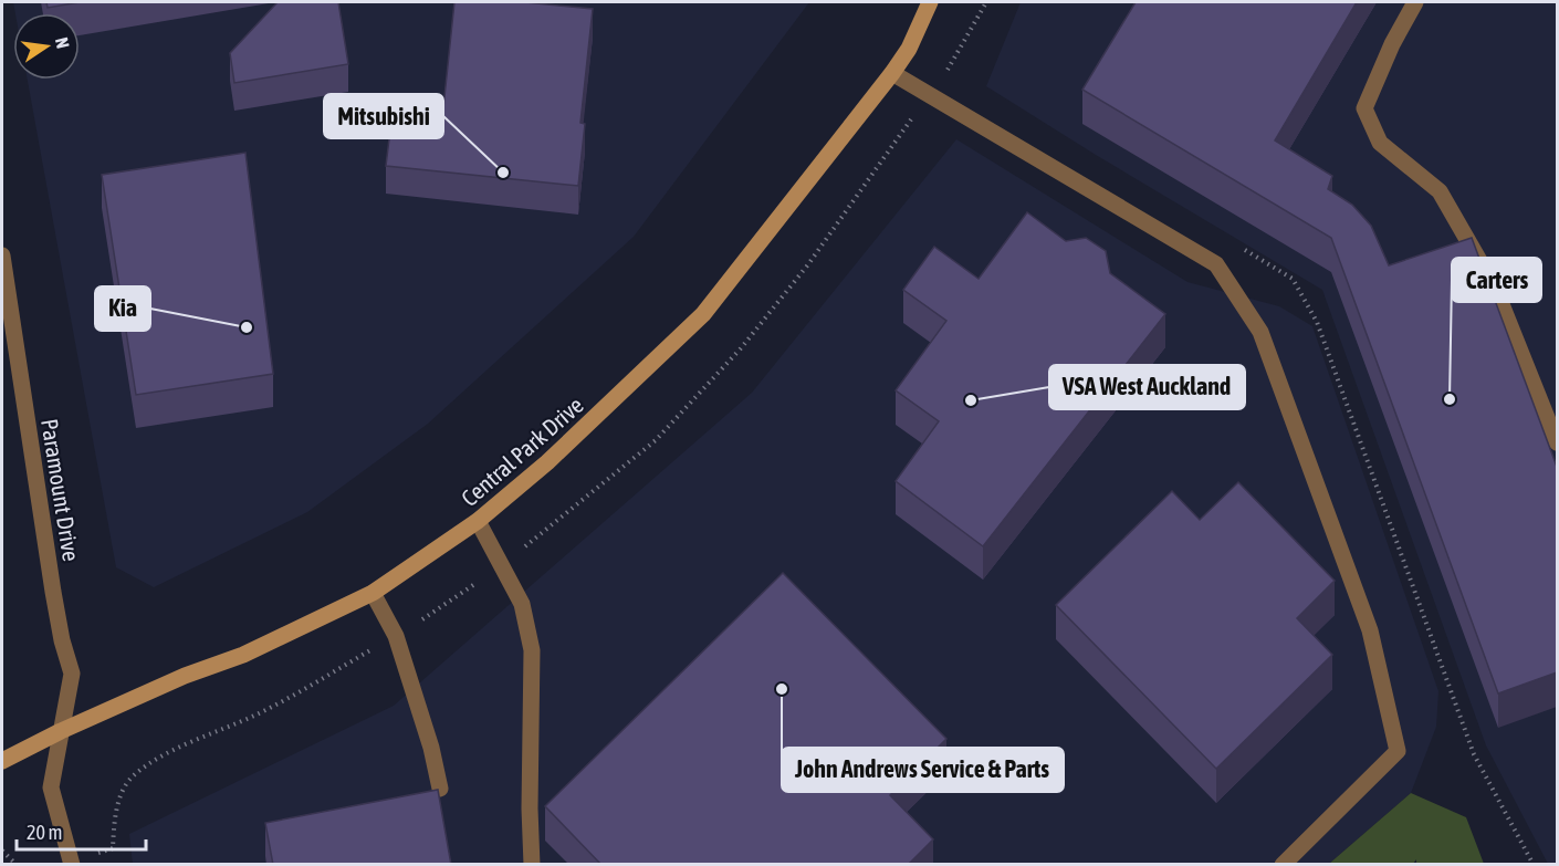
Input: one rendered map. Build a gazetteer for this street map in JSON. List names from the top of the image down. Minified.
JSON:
{"streets":{"main road":["Central Park Drive"],"street":["Paramount Drive"]},"crossings":[["Central Park Drive","Paramount Drive"]],"places":["Mitsubishi","Kia","Carters","VSA West Auckland","John Andrews Service & Parts"],"scale_bar":"20 m","north":"right"}
